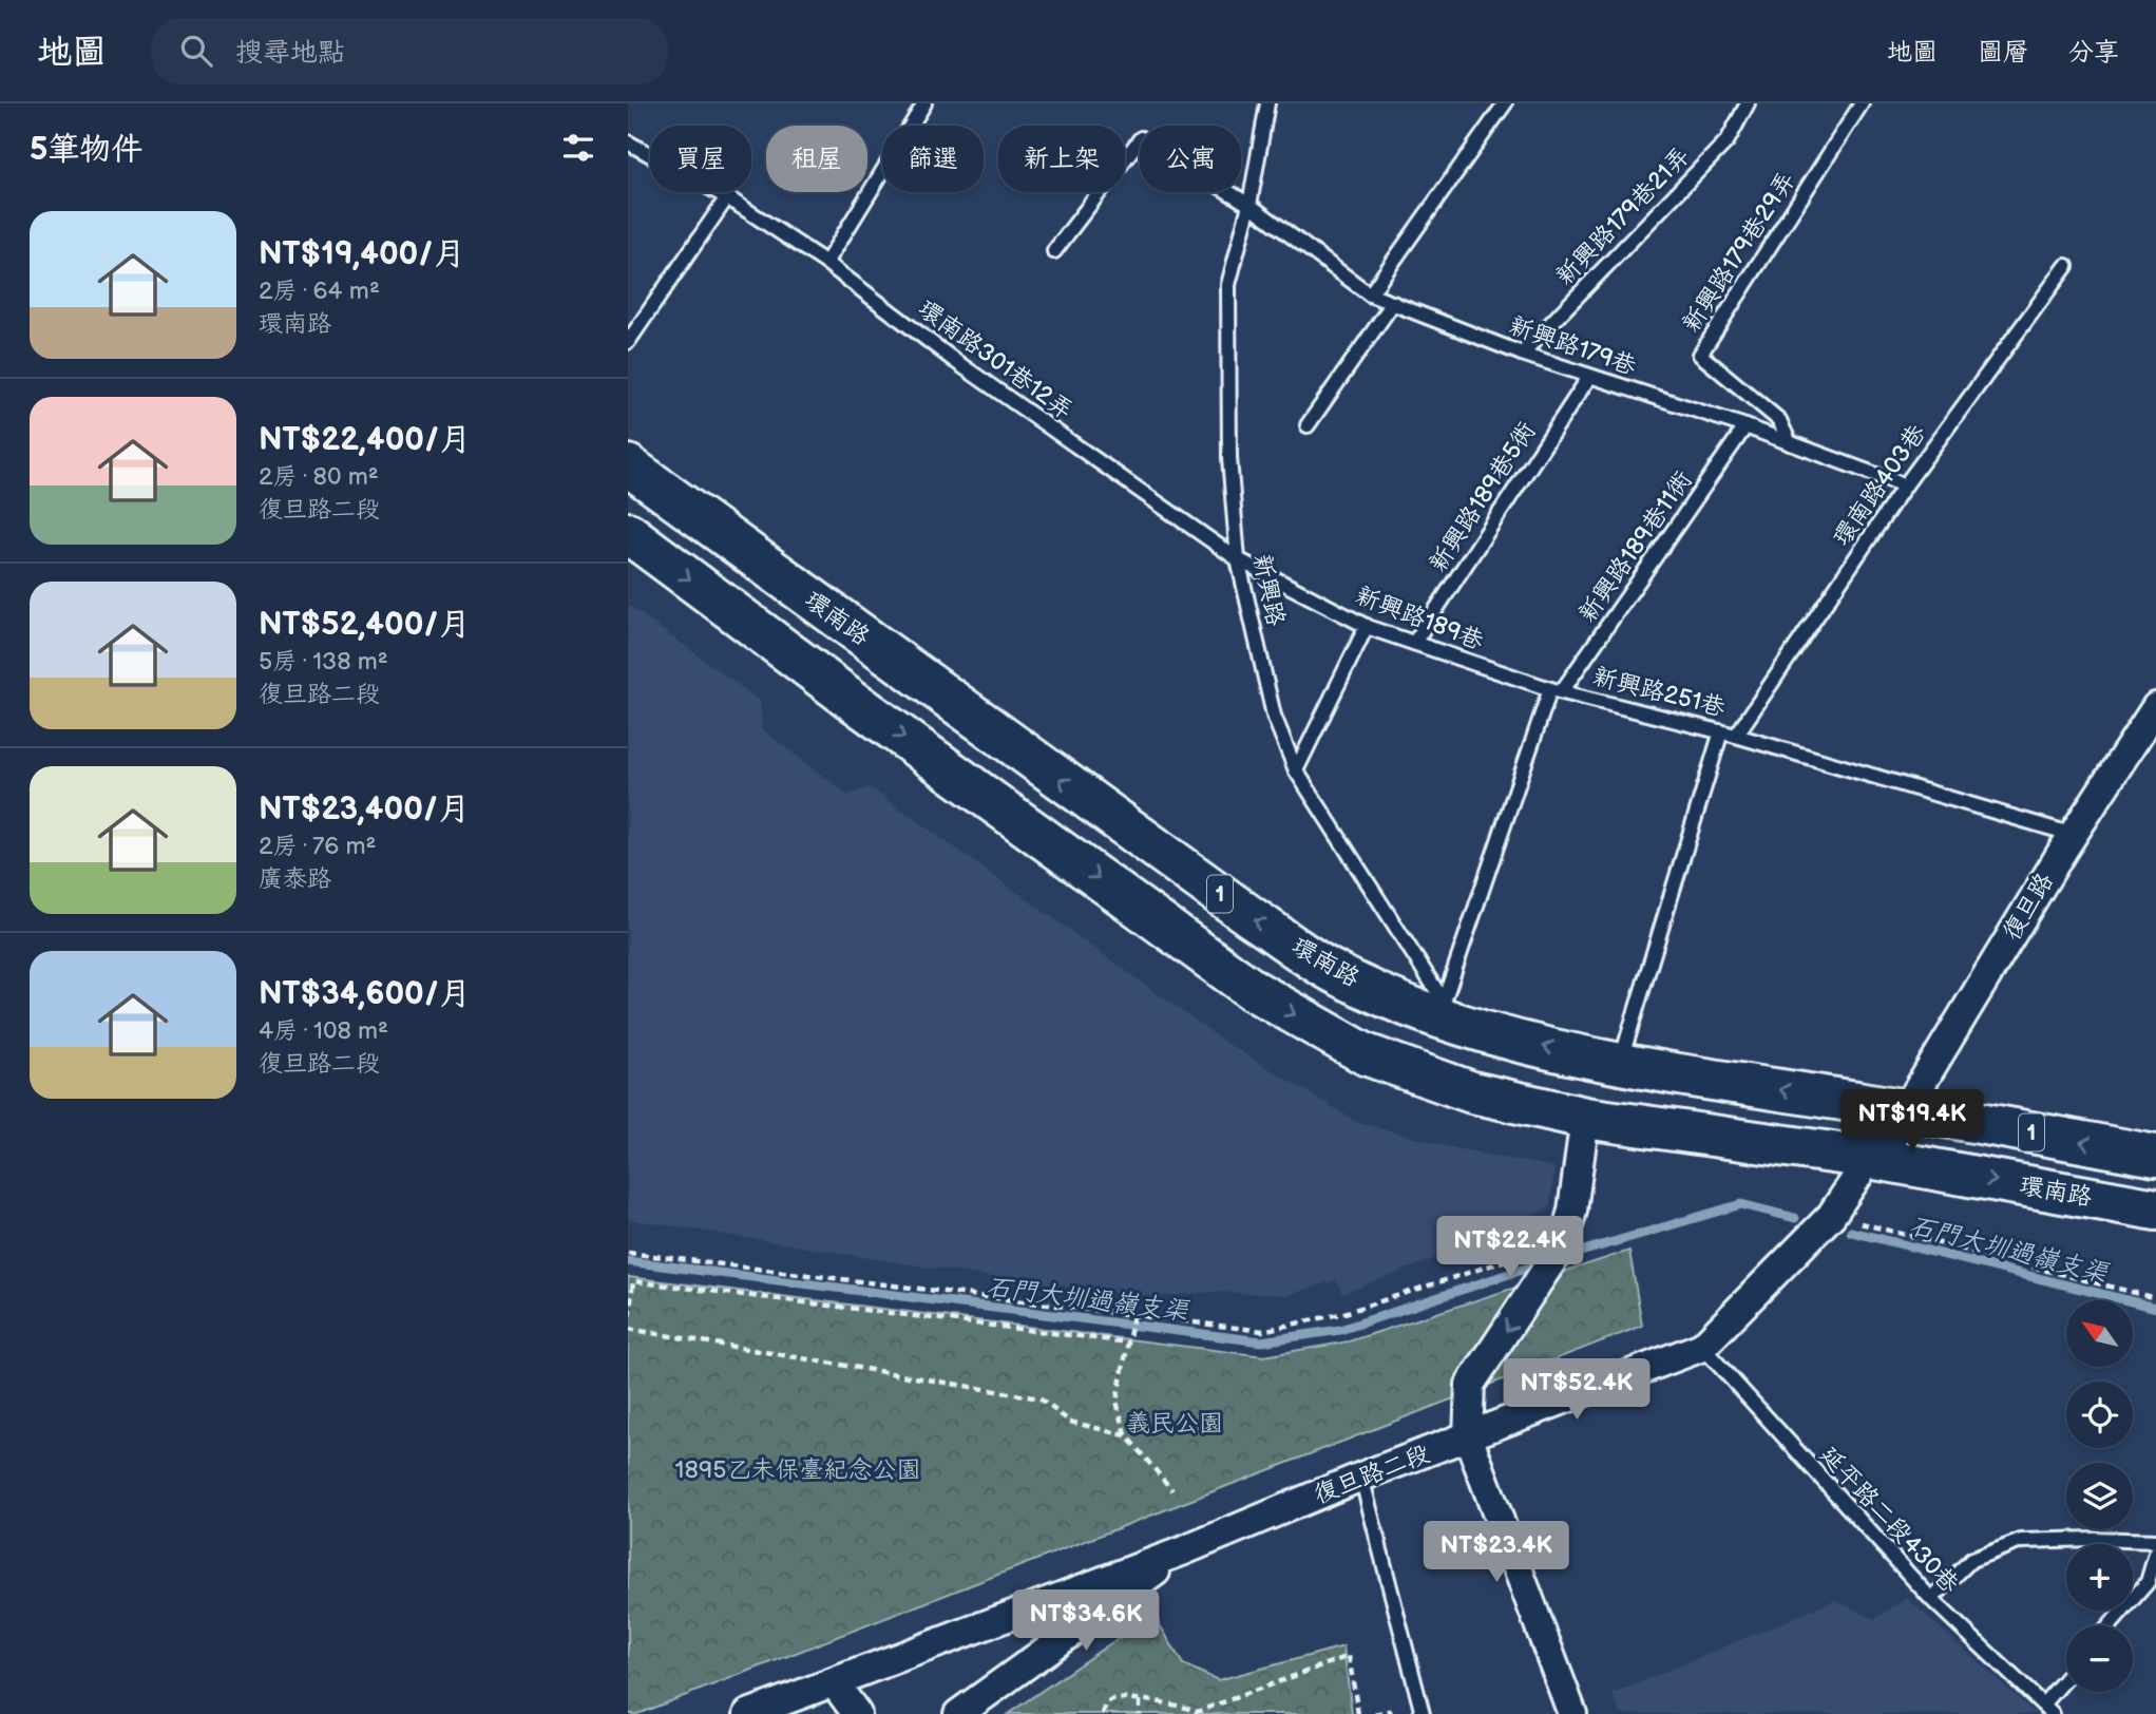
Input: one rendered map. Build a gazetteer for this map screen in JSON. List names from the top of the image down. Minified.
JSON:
{"streets":{"main road":["環南路","1"],"street":["復旦路","復旦路二段"],"lane":["新興路179巷21弄","新興路179巷29弄","新興路179巷","環南路301巷12弄","環南路403巷","新興路189巷5衖","新興路189巷11衖","新興路","新興路189巷","新興路251巷","延平路二段430巷"]},"crossings":[["新興路179巷21弄","新興路179巷"],["新興路179巷29弄","新興路179巷"],["新興路179巷","環南路403巷"],["新興路179巷","新興路189巷5衖"],["新興路179巷","新興路189巷11衖"],["新興路179巷","新興路"],["環南路301巷12弄","新興路"],["環南路301巷12弄","新興路189巷"],["環南路403巷","新興路251巷"],["新興路189巷5衖","新興路189巷"],["新興路189巷11衖","新興路189巷"],["新興路189巷11衖","新興路251巷"],["新興路","環南路"],["新興路","新興路189巷"],["環南路","復旦路"],["環南路","復旦路二段"],["新興路189巷","新興路251巷"],["新興路251巷","復旦路"],["復旦路","復旦路二段"],["復旦路二段","延平路二段430巷"]],"water":["石門大圳過嶺支渠"],"parks":["義民公園","1895乙未保臺紀念公園"],"north":"top left","page":{"header":"地圖","search":"搜尋地點","nav":["地圖","圖層","分享"],"heading":"5筆物件","chip":["買屋","租屋","篩選","新上架","公寓"],"list":[{"name":"NT$19,400/月","note":"2房 · 64 m² · 環南路"},{"name":"NT$22,400/月","note":"2房 · 80 m² · 復旦路二段"},{"name":"NT$52,400/月","note":"5房 · 138 m² · 復旦路二段"},{"name":"NT$23,400/月","note":"2房 · 76 m² · 廣泰路"},{"name":"NT$34,600/月","note":"4房 · 108 m² · 復旦路二段"}],"price":["NT$19.4K","NT$22.4K","NT$52.4K","NT$23.4K","NT$34.6K"],"map_buttons":["+","−"]}}
